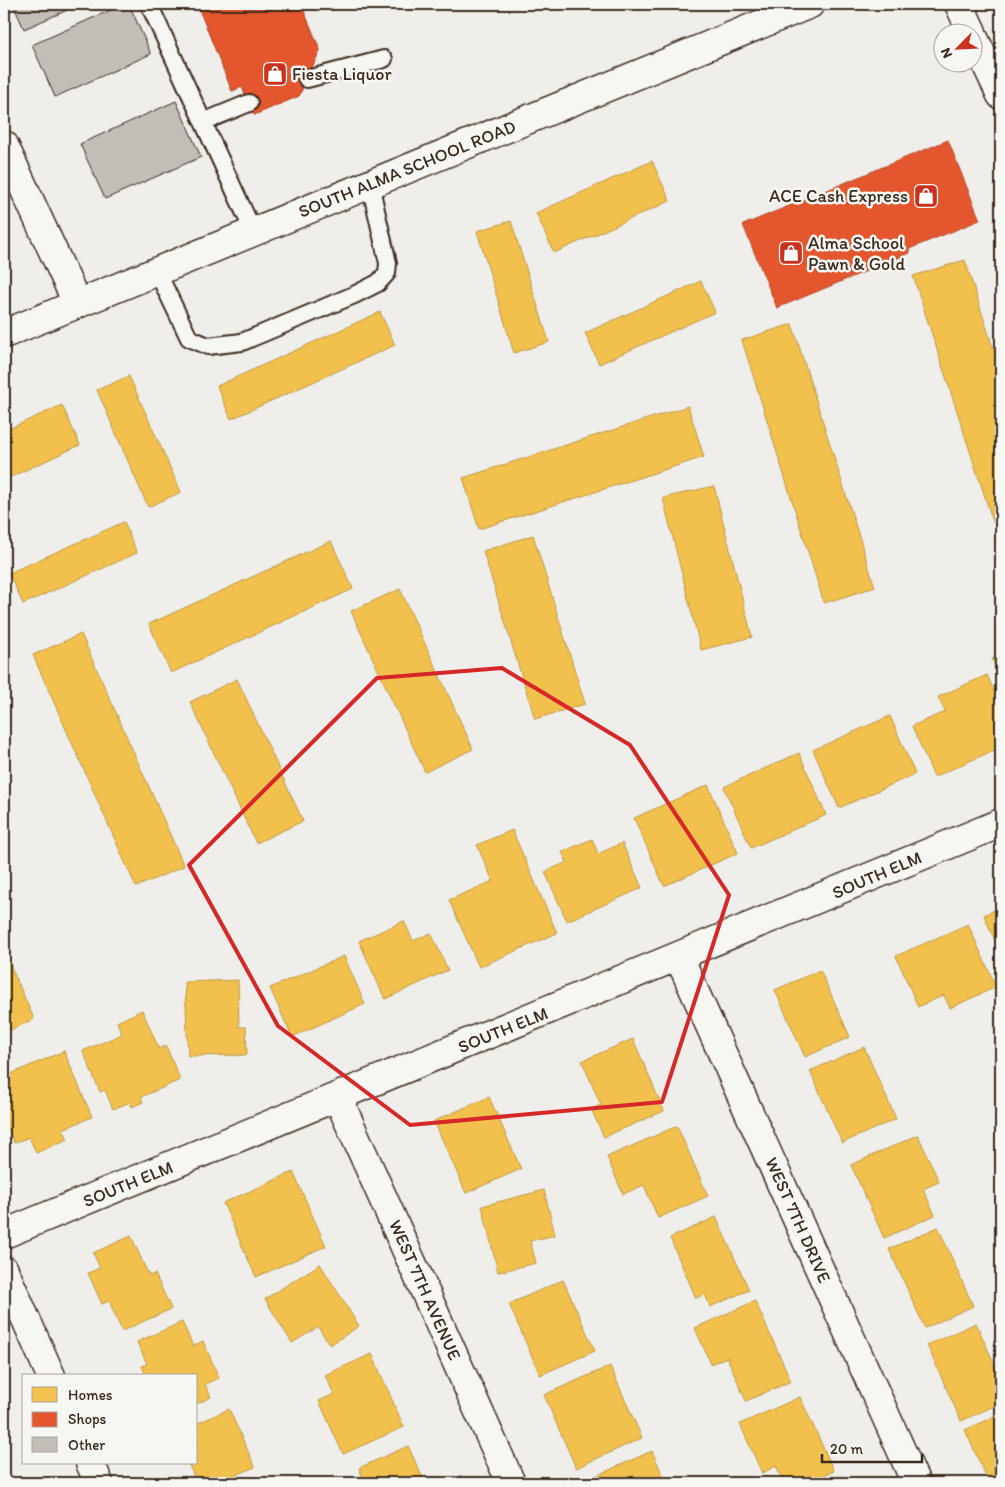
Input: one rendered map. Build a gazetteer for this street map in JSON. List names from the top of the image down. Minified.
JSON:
{"streets":{"street":["SOUTH ALMA SCHOOL ROAD","SOUTH ELM","WEST 7TH DRIVE","WEST 7TH AVENUE"]},"crossings":[["SOUTH ELM","WEST 7TH DRIVE"],["SOUTH ELM","WEST 7TH AVENUE"]],"places":{"shop":["Fiesta Liquor","ACE Cash Express","Alma School Pawn & Gold"]},"legend":["Homes","Shops","Other"],"scale_bar":"20 m","north":"bottom left"}
